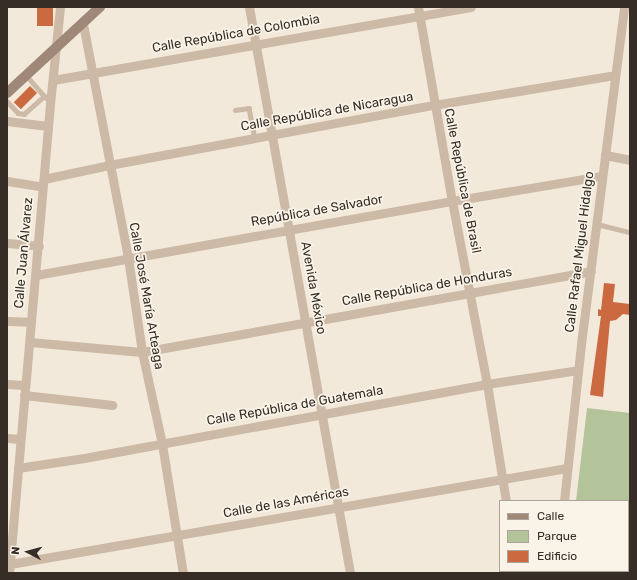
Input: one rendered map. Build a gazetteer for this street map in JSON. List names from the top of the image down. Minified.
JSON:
{"streets":{"street":["Calle República de Colombia","Calle República de Nicaragua","Calle República de Brasil","República de Salvador","Calle Rafael Miguel Hidalgo","Calle Juan Álvarez","Calle República de Honduras","Avenida México","Calle José María Arteaga","Calle República de Guatemala","Calle de las Américas"]},"crossings":[["Calle República de Colombia","Calle República de Brasil"],["Calle República de Colombia","Calle Juan Álvarez"],["Calle República de Colombia","Avenida México"],["Calle República de Colombia","Calle José María Arteaga"],["Calle República de Nicaragua","Calle República de Brasil"],["Calle República de Nicaragua","Calle Rafael Miguel Hidalgo"],["Calle República de Nicaragua","Calle Juan Álvarez"],["Calle República de Nicaragua","Avenida México"],["Calle República de Nicaragua","Calle José María Arteaga"],["Calle República de Brasil","República de Salvador"],["Calle República de Brasil","Calle República de Honduras"],["Calle República de Brasil","Calle República de Guatemala"],["Calle República de Brasil","Calle de las Américas"],["República de Salvador","Calle Rafael Miguel Hidalgo"],["República de Salvador","Calle Juan Álvarez"],["República de Salvador","Avenida México"],["República de Salvador","Calle José María Arteaga"],["Calle Rafael Miguel Hidalgo","Calle República de Honduras"],["Calle Rafael Miguel Hidalgo","Calle República de Guatemala"],["Calle Rafael Miguel Hidalgo","Calle de las Américas"],["Calle Juan Álvarez","Calle República de Honduras"],["Calle Juan Álvarez","Calle República de Guatemala"],["Calle Juan Álvarez","Calle de las Américas"],["Calle República de Honduras","Avenida México"],["Calle República de Honduras","Calle José María Arteaga"],["Avenida México","Calle República de Guatemala"],["Avenida México","Calle de las Américas"],["Calle José María Arteaga","Calle República de Guatemala"],["Calle José María Arteaga","Calle de las Américas"]],"legend":["Calle","Parque","Edificio"],"north":"left"}
